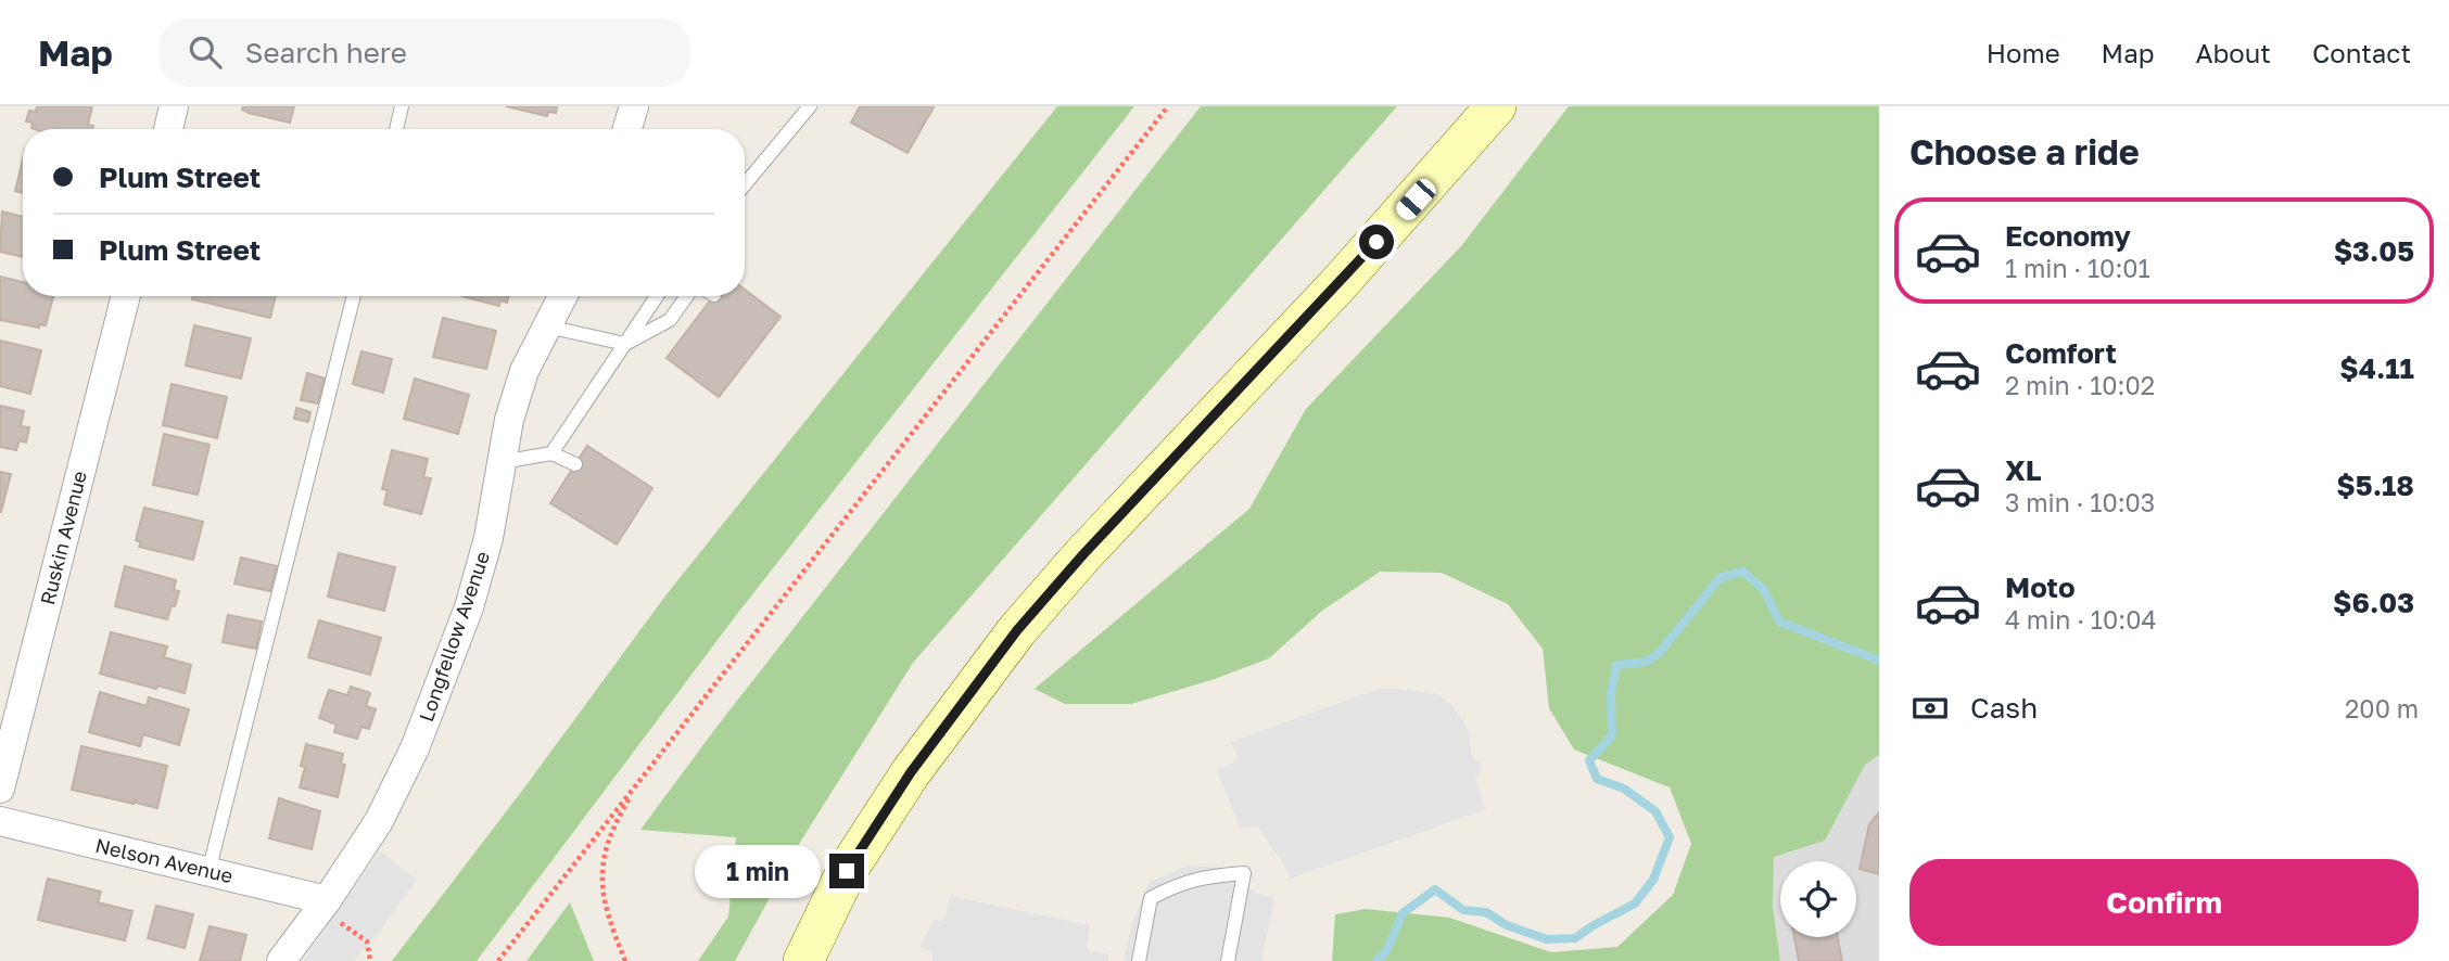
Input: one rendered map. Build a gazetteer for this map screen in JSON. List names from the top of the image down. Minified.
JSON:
{"streets":{"street":["Ruskin Avenue","Longfellow Avenue","Nelson Avenue"]},"crossings":[["Longfellow Avenue","Nelson Avenue"]],"page":{"header":"Map","search":"Search here","nav":["Home","Map","About","Contact"],"heading":"Choose a ride","banner":["Plum Street","Plum Street"],"list":[{"name":"Economy","note":"1 min · 10:01","value":"$3.05"},{"name":"Comfort","note":"2 min · 10:02","value":"$4.11"},{"name":"XL","note":"3 min · 10:03","value":"$5.18"},{"name":"Moto","note":"4 min · 10:04","value":"$6.03"}],"pay":["Cash","200 m"],"buttons":"Confirm","bubble":"1 min"}}
